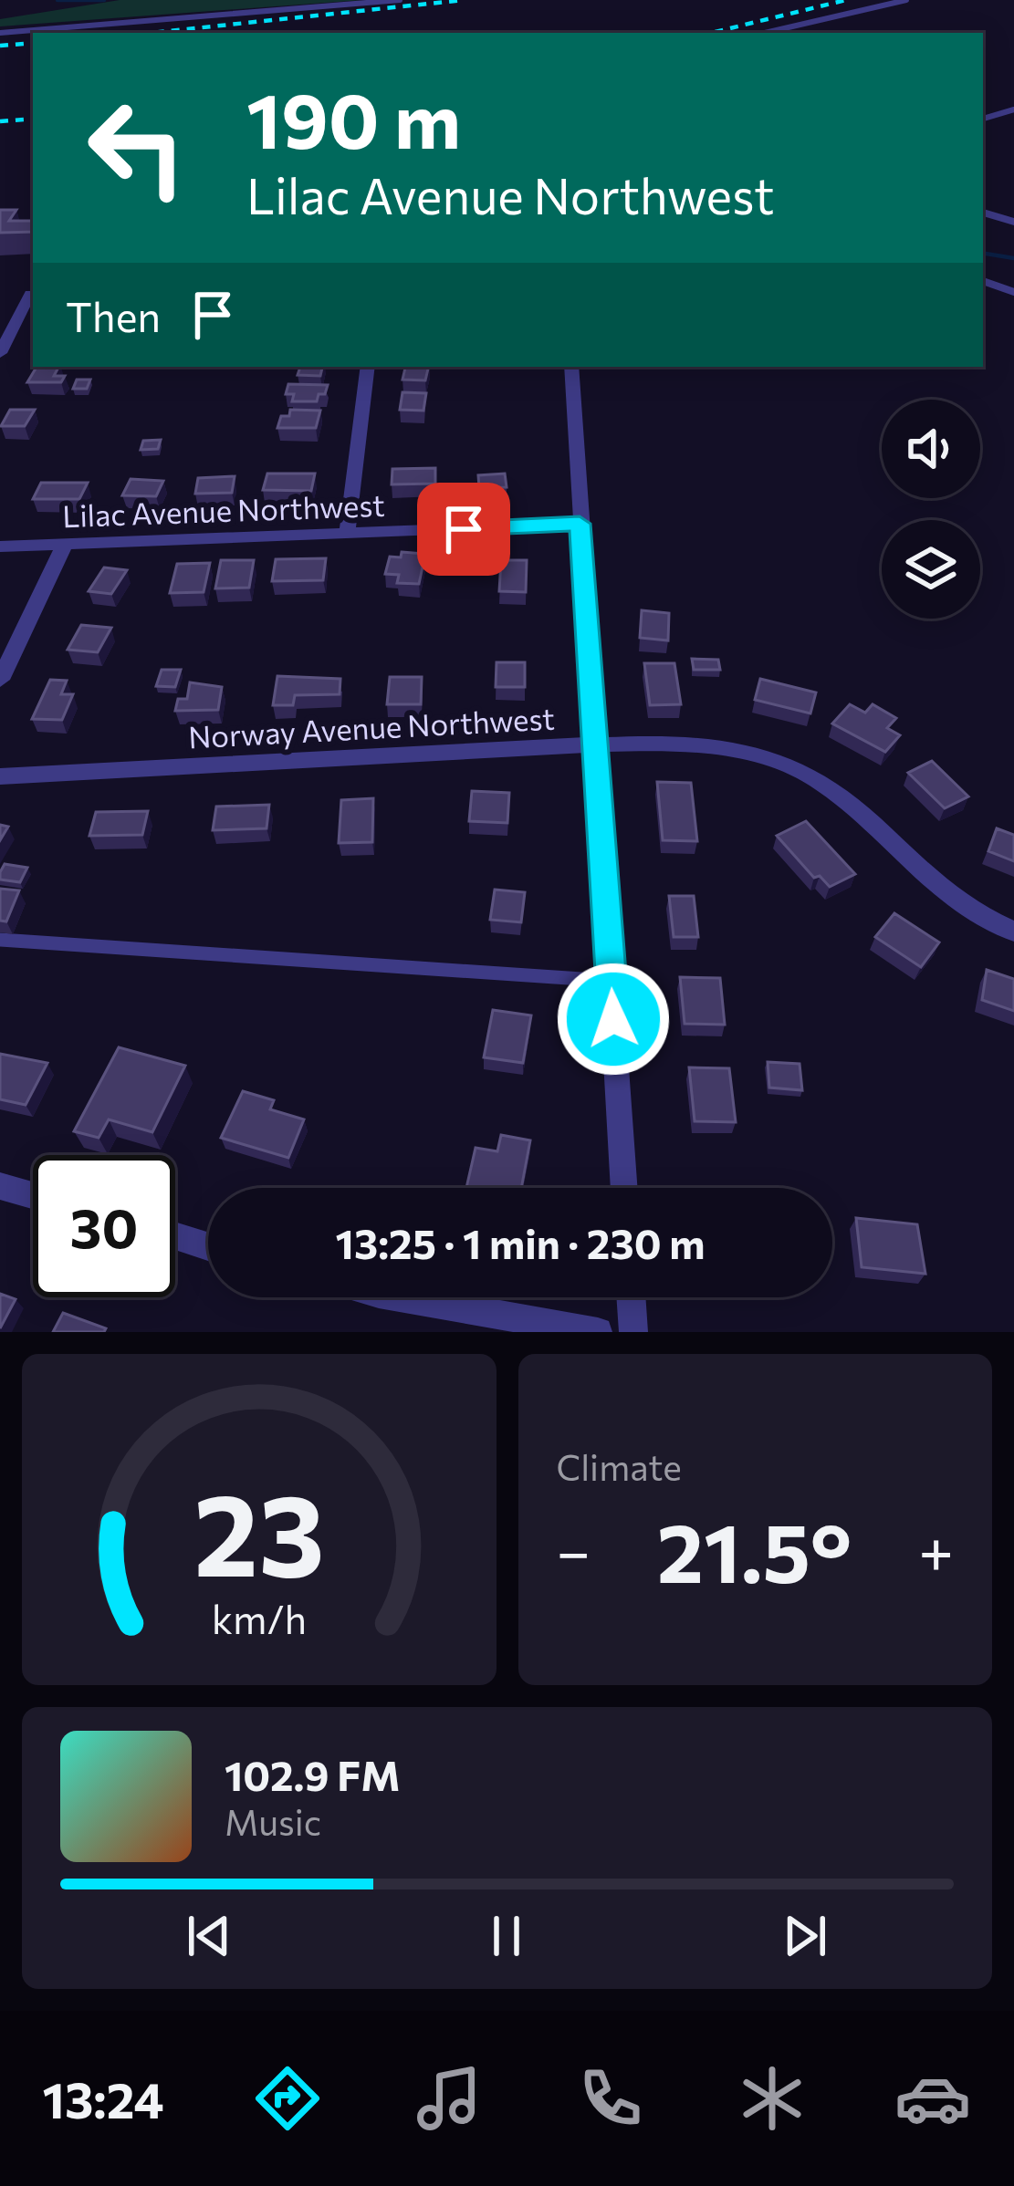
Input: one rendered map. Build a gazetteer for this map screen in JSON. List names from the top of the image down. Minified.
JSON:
{"streets":{"street":["Lilac Avenue Northwest","Norway Avenue Northwest"]},"page":{"turn":["190 m","Lilac Avenue Northwest"],"then":"Then","limit":"30","trip":"13:25 · 1 min · 230 m","tile":"Climate","heat":["−","21.5°","+"],"song":["102.9 FM","Music"],"tabs":"13:24","gauge":["23","km/h"]}}
